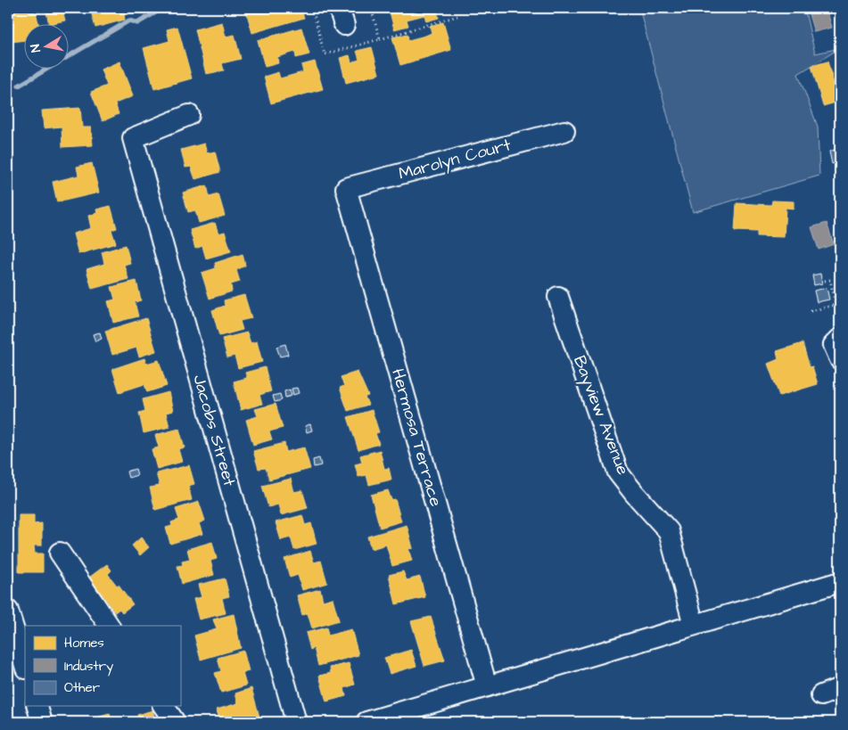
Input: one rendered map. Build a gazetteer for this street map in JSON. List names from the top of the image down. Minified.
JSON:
{"streets":{"street":["Marolyn Court","Bayview Avenue","Jacobs Street","Hermosa Terrace"]},"crossings":[["Marolyn Court","Hermosa Terrace"]],"legend":["Homes","Industry","Other"],"north":"left"}
